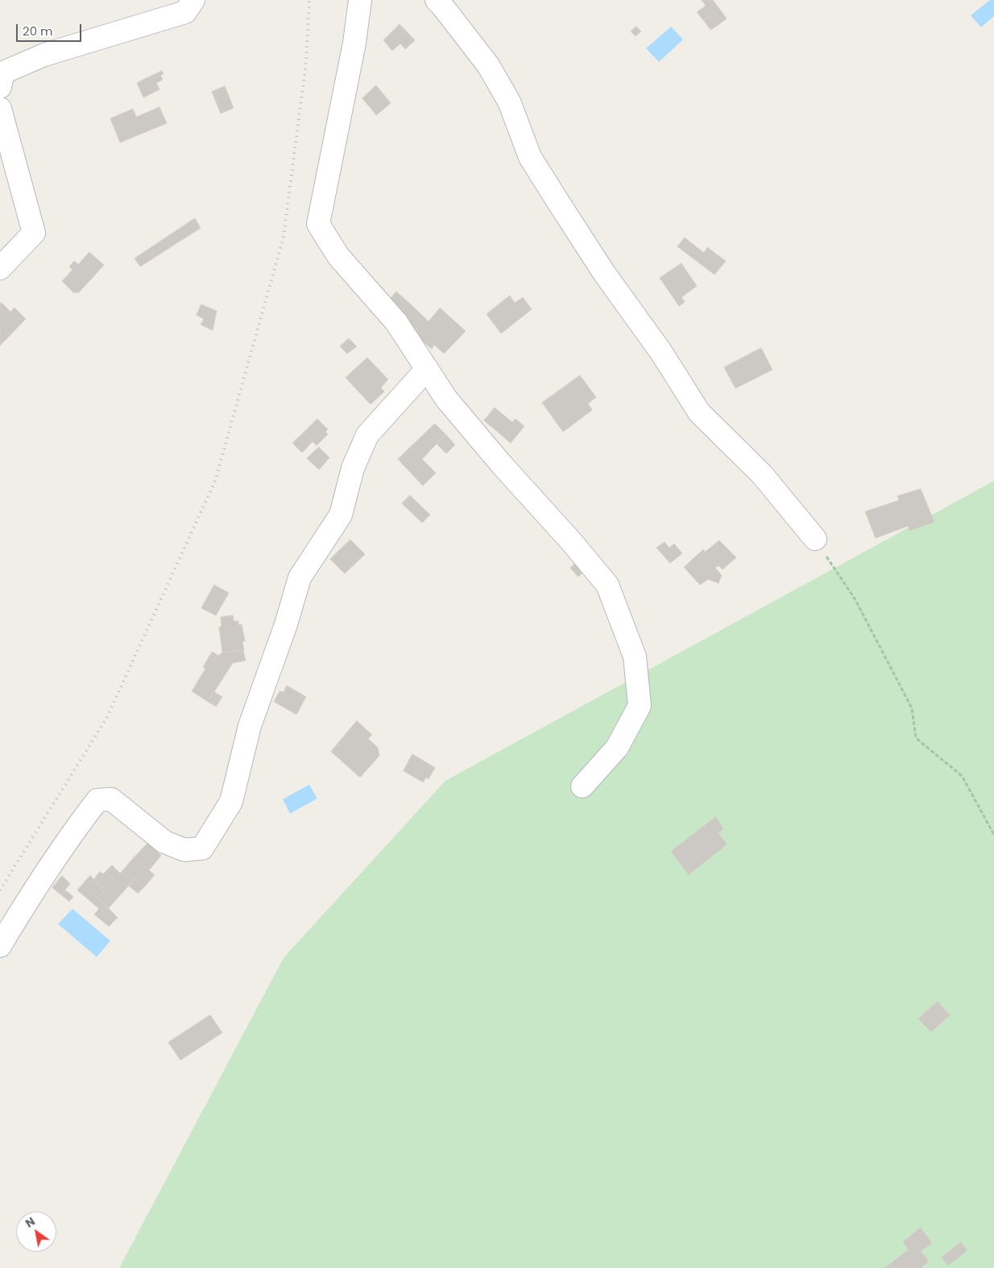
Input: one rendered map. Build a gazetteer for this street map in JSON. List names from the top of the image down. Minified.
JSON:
{"scale_bar":"20 m","north":"top left"}
